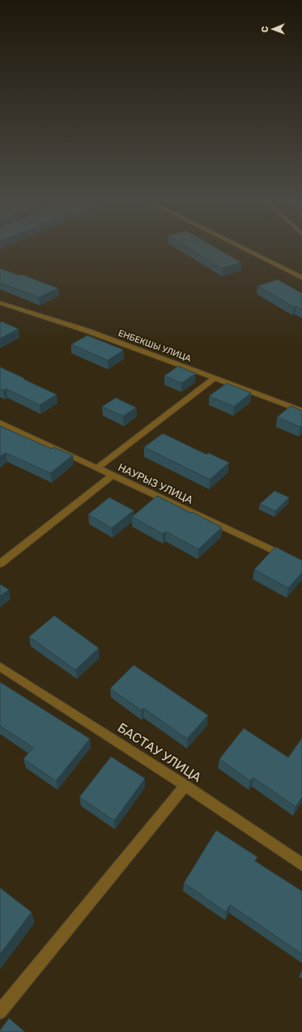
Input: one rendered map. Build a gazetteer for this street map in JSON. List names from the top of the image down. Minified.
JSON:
{"streets":{"street":["ЕНБЕКШЫ УЛИЦА","НАУРЫЗ УЛИЦА","БАСТАУ УЛИЦА"]},"north":"left"}
